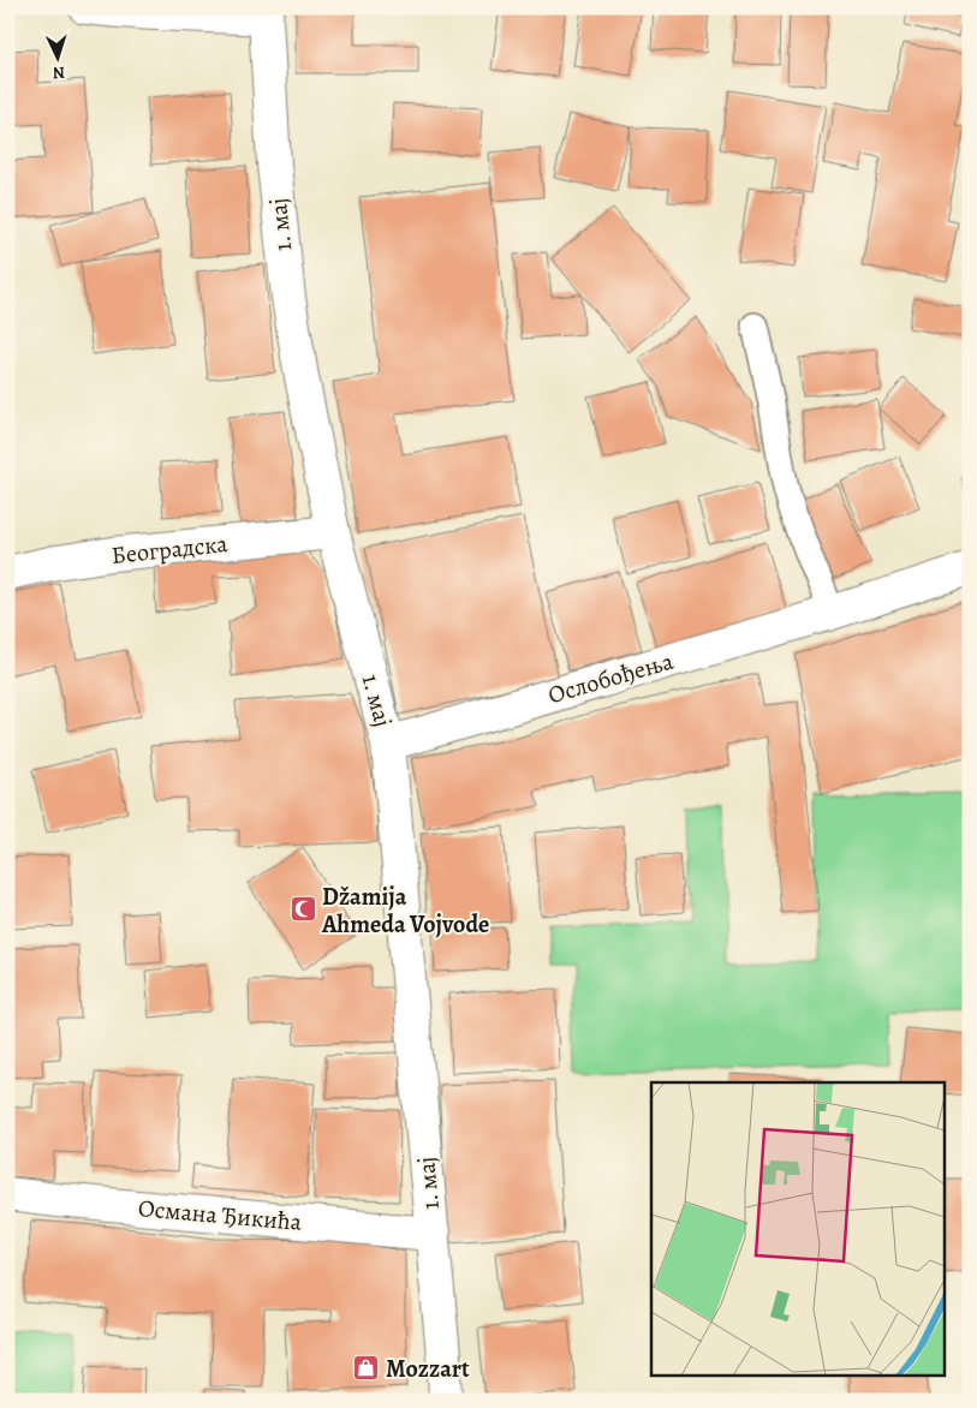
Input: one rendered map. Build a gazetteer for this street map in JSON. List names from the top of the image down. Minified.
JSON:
{"streets":{"street":["1. мај","Београдска","Ослобођења","Османа Ђикића"]},"crossings":[["1. мај","Београдска"],["1. мај","Ослобођења"],["1. мај","Османа Ђикића"]],"places":{"mosque":["Džamija Ahmeda Vojvode"],"shop":["Mozzart"]},"north":"bottom"}
